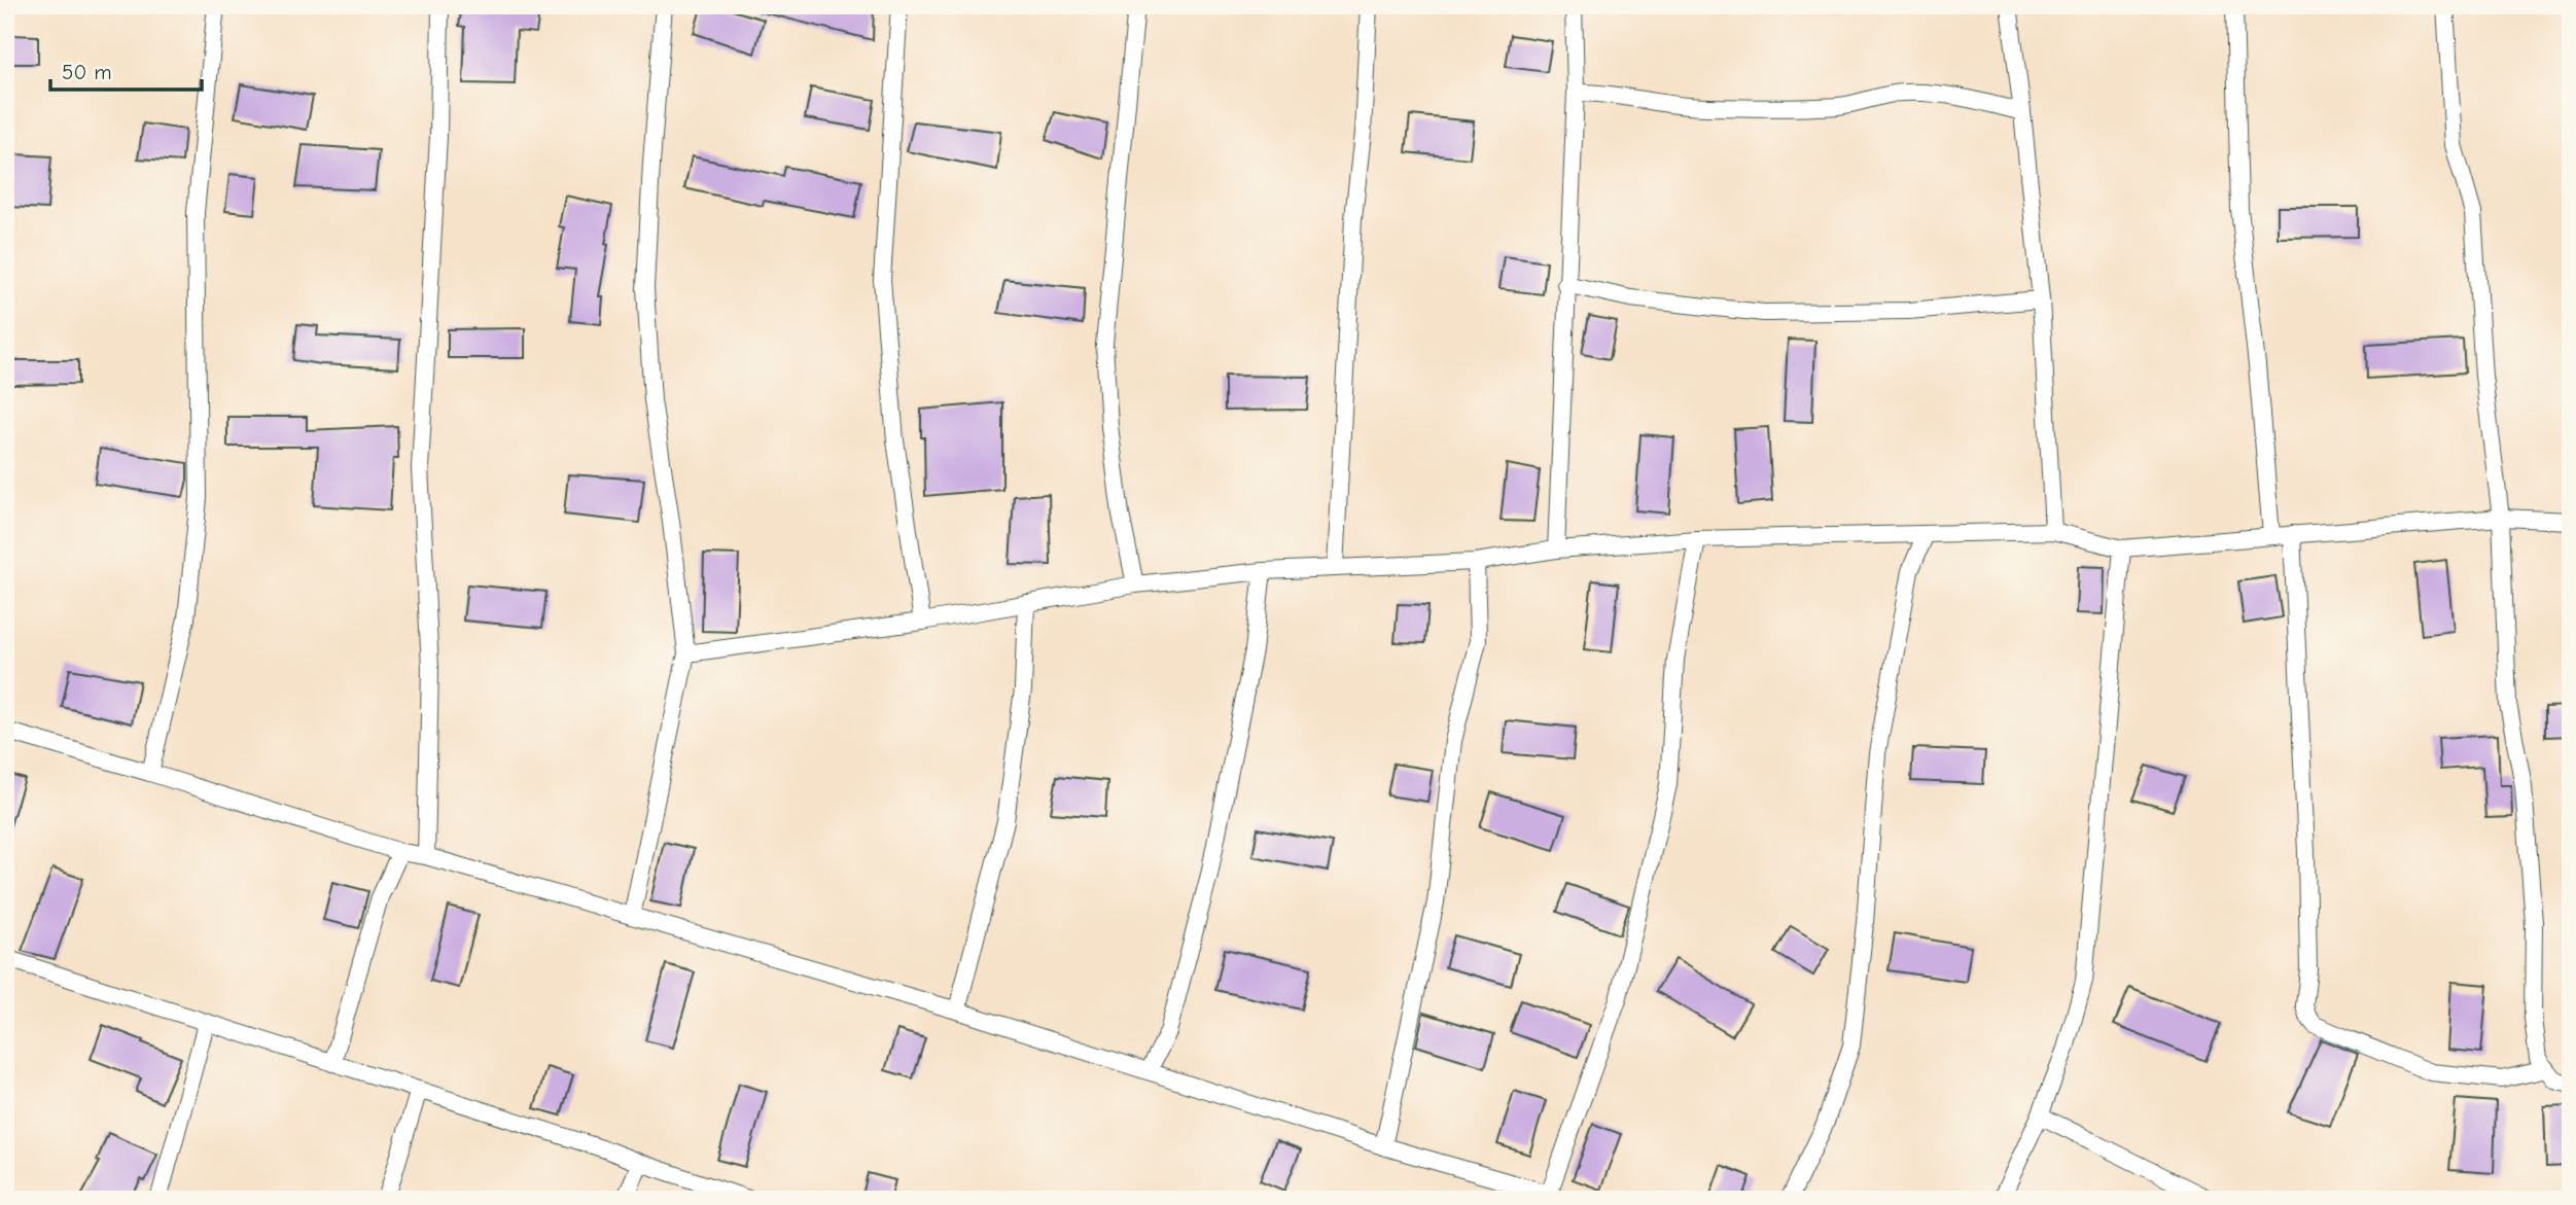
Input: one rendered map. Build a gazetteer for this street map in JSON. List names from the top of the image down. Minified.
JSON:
{"scale_bar":"50 m"}
